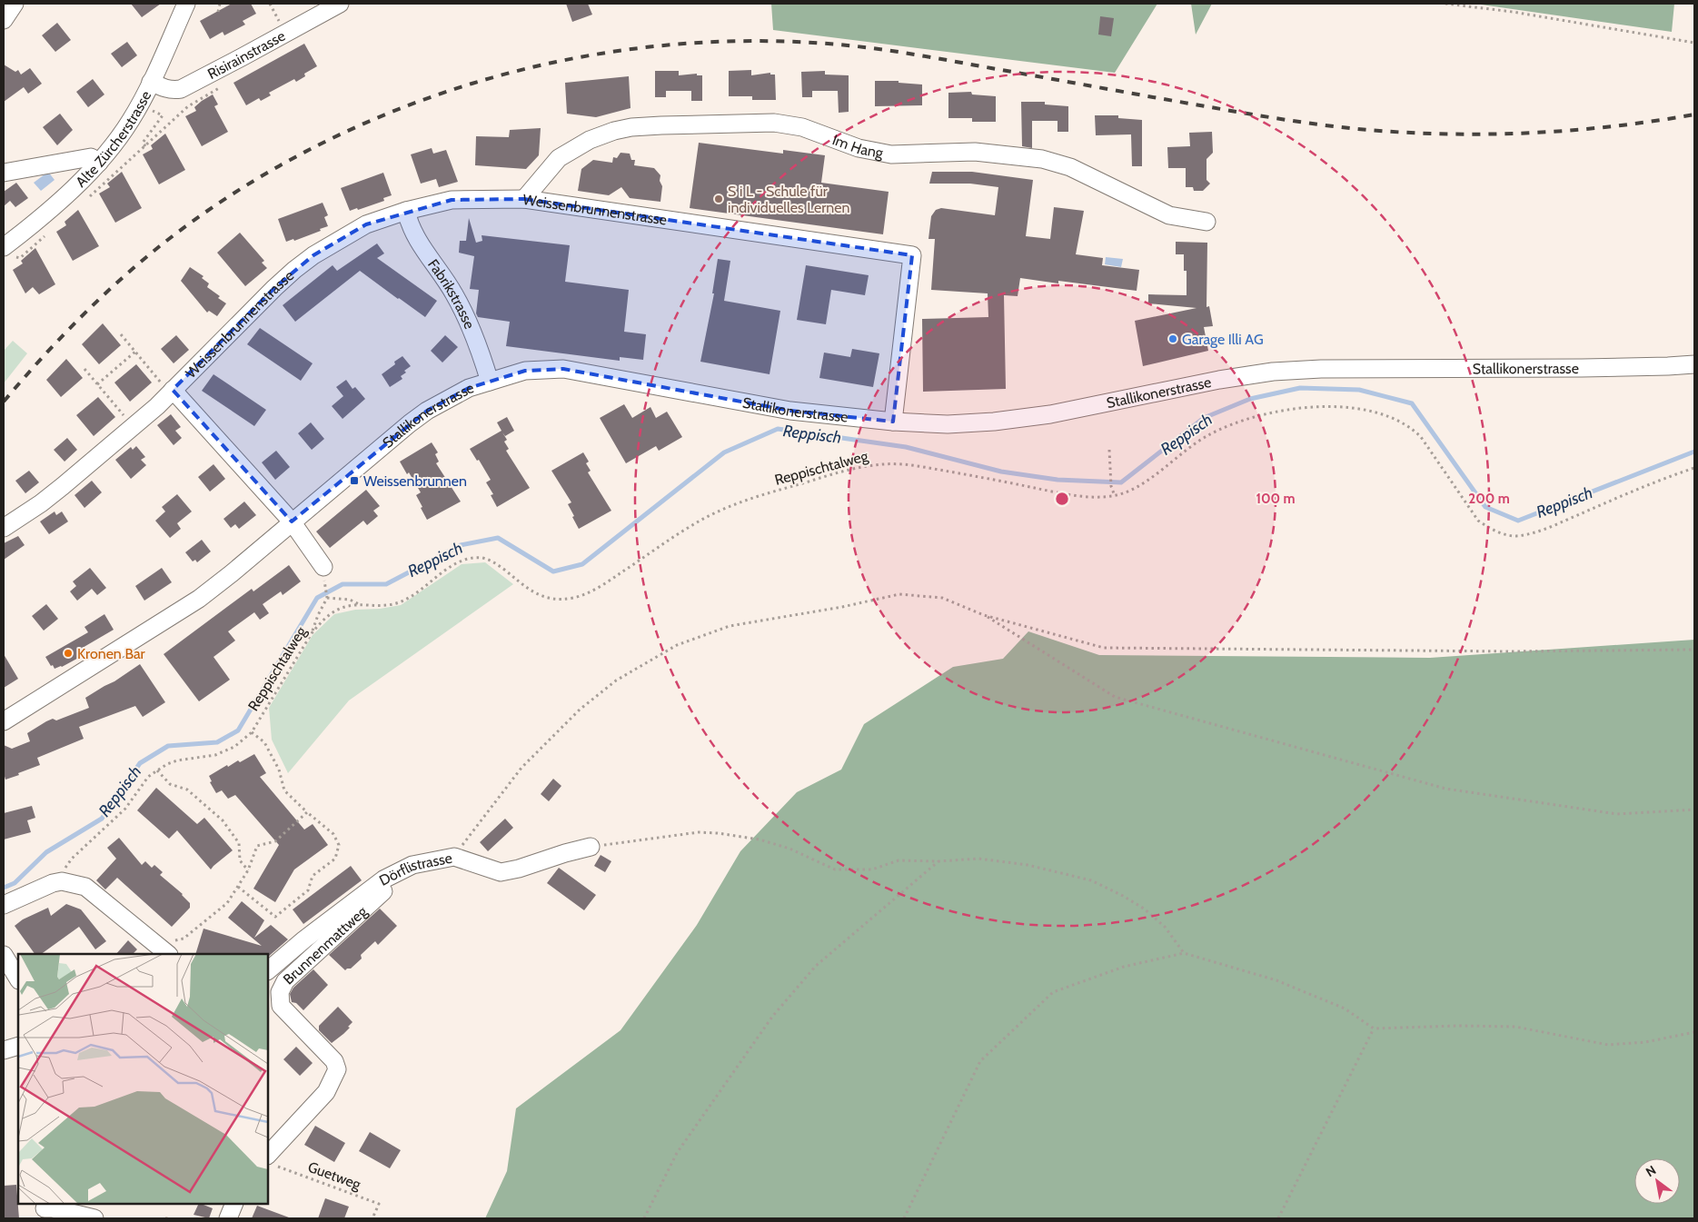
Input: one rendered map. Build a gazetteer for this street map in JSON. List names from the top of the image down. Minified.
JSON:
{"streets":{"street":["Risirainstrasse","Alte Zürcherstrasse","Im Hang","Weissenbrunnenstrasse","Fabrikstrasse","Stallikonerstrasse","Dörflistrasse","Brunnenmattweg"],"path":["Reppischtalweg","Guetweg"]},"crossings":[["Risirainstrasse","Alte Zürcherstrasse"],["Im Hang","Weissenbrunnenstrasse"],["Weissenbrunnenstrasse","Fabrikstrasse"],["Weissenbrunnenstrasse","Stallikonerstrasse"],["Fabrikstrasse","Stallikonerstrasse"],["Brunnenmattweg","Guetweg"]],"water":["Reppisch"],"places":{"other":["S i L - Schule für individuelles Lernen","Garage Illi AG","Kronen Bar"],"transit":["Weissenbrunnen"]},"north":"top left","rings":["100 m","200 m"]}
